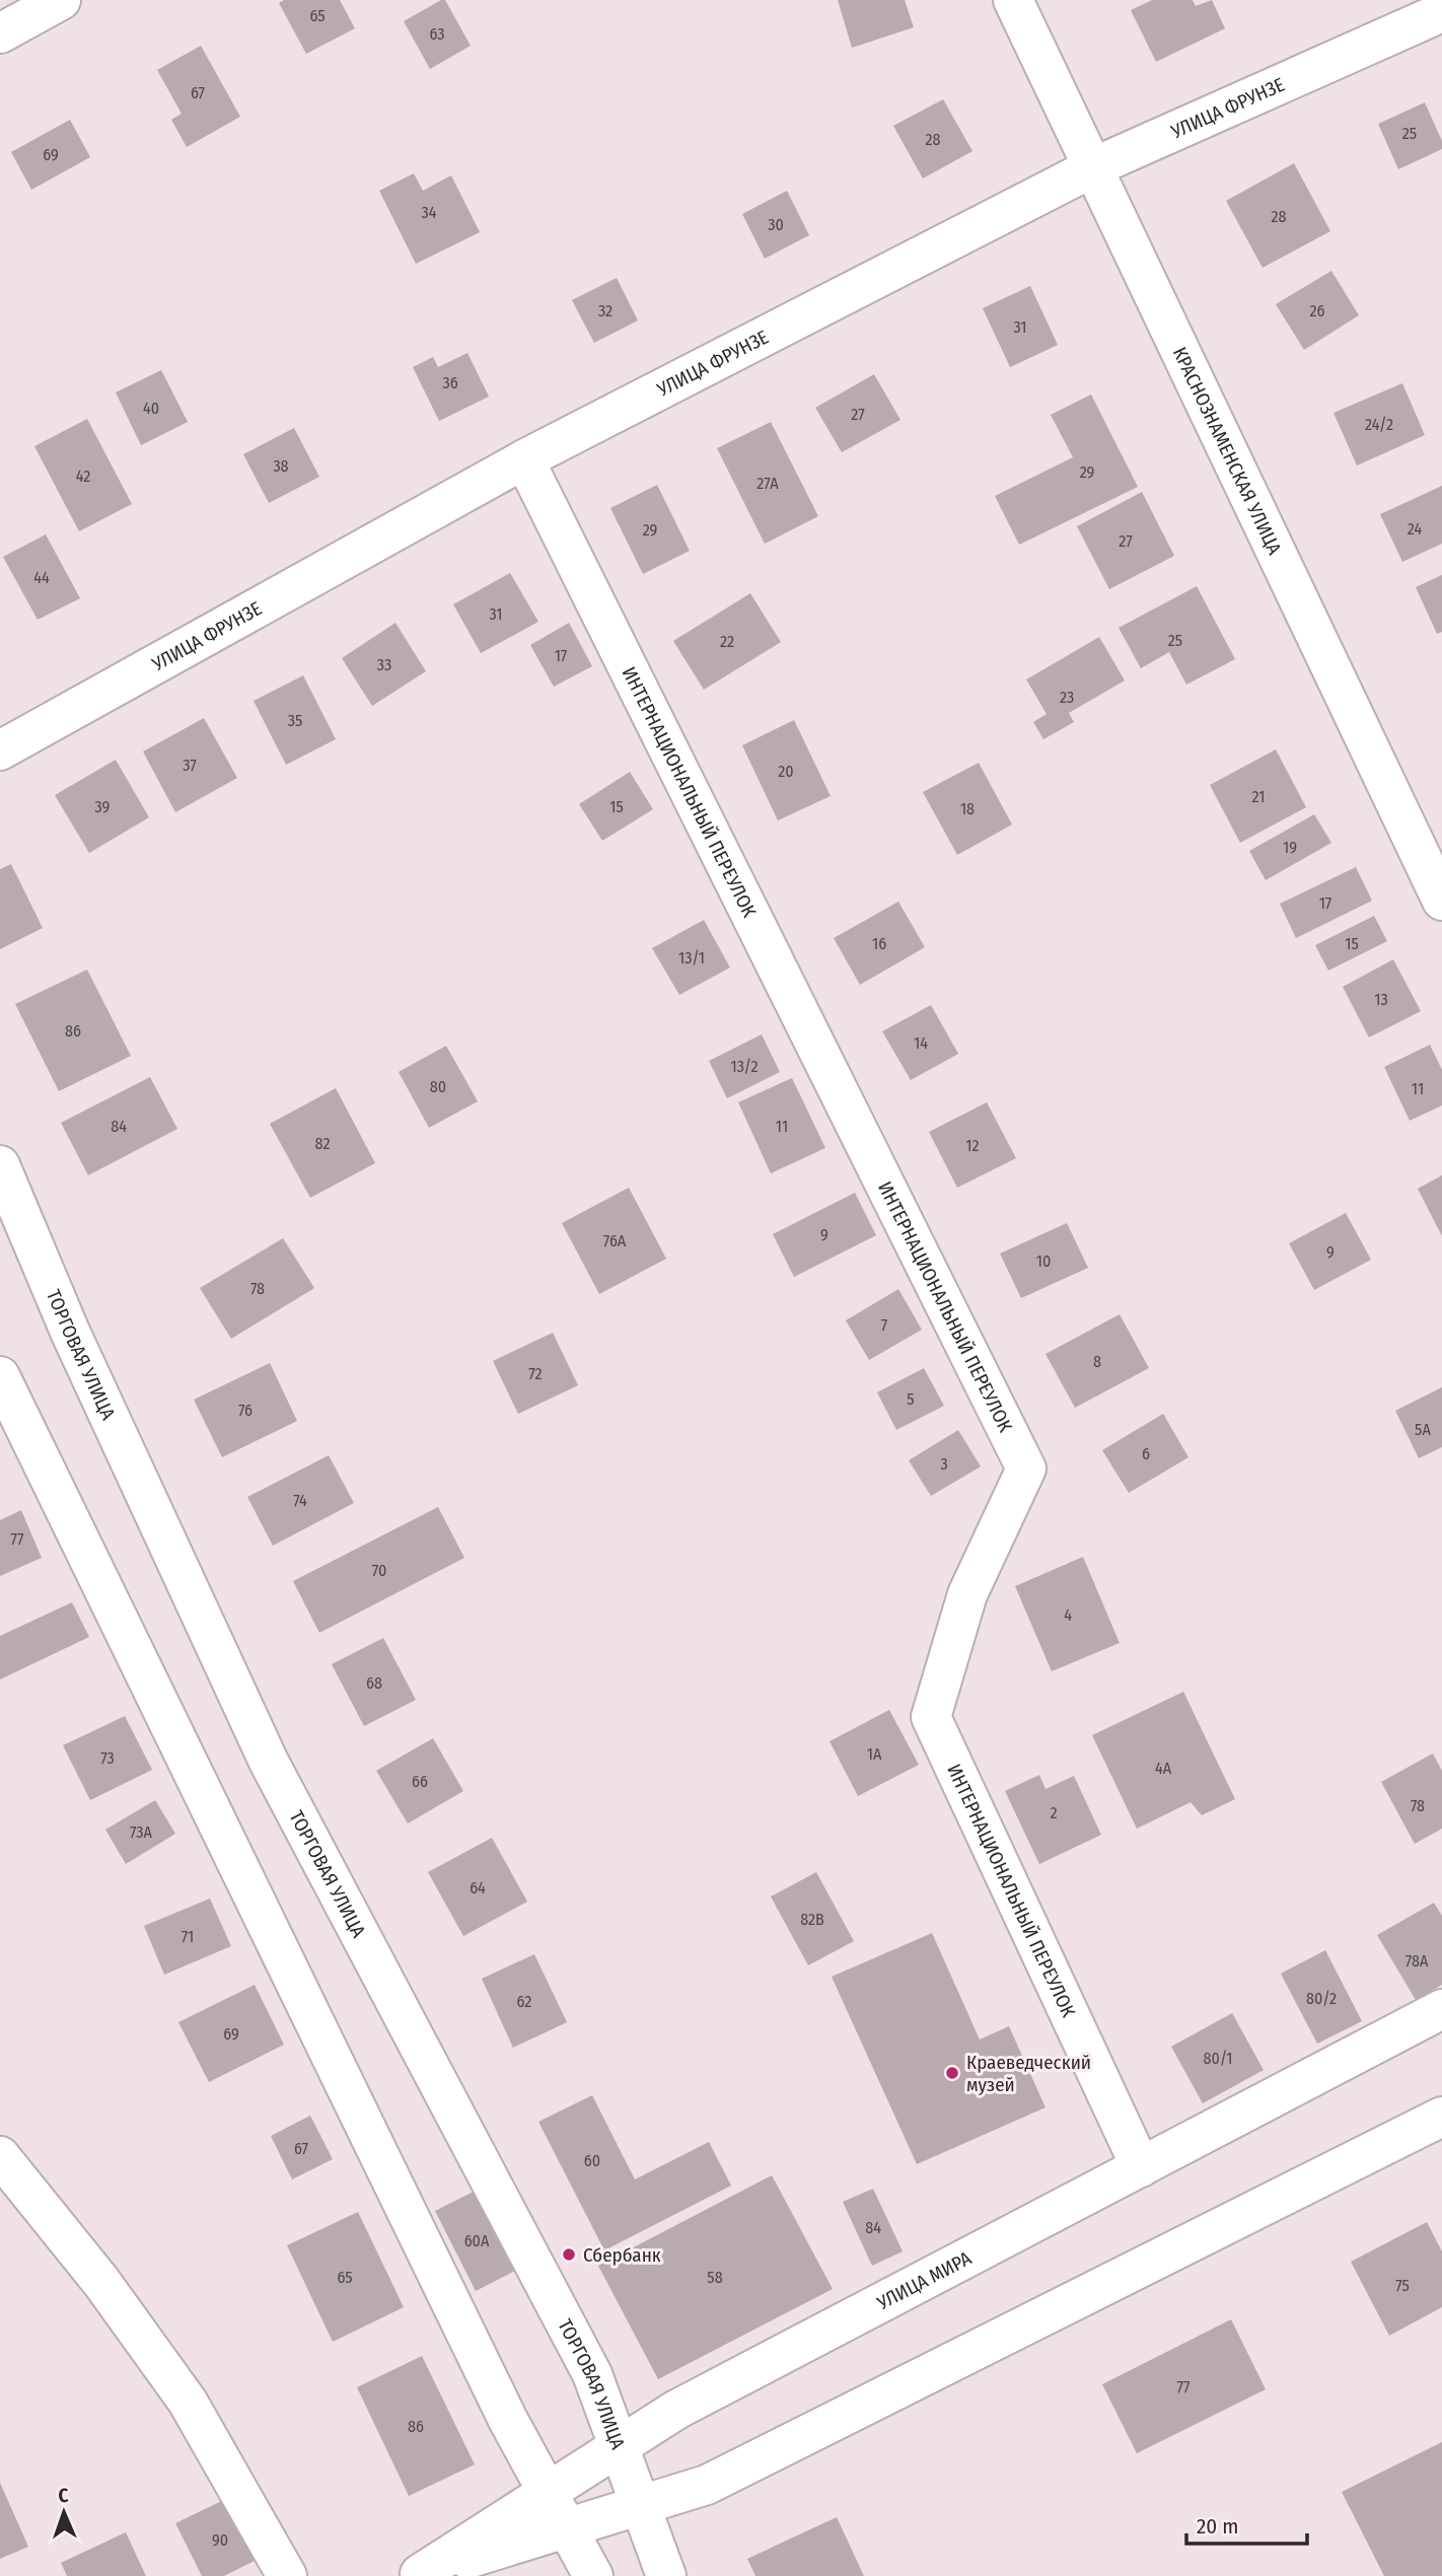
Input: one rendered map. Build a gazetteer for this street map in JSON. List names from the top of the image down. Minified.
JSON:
{"streets":{"street":["УЛИЦА ФРУНЗЕ","КРАСНОЗНАМЕНСКАЯ УЛИЦА","ИНТЕРНАЦИОНАЛЬНЫЙ ПЕРЕУЛОК","ТОРГОВАЯ УЛИЦА","УЛИЦА МИРА"]},"crossings":[["УЛИЦА ФРУНЗЕ","КРАСНОЗНАМЕНСКАЯ УЛИЦА"],["УЛИЦА ФРУНЗЕ","ИНТЕРНАЦИОНАЛЬНЫЙ ПЕРЕУЛОК"],["ИНТЕРНАЦИОНАЛЬНЫЙ ПЕРЕУЛОК","УЛИЦА МИРА"],["ТОРГОВАЯ УЛИЦА","УЛИЦА МИРА"]],"places":["Краеведческий музей","Сбербанк"],"house_numbers":["65","63","67","25","28","69","34","28","30","32","26","31","36","40","27","24/2","38","29","42","27А","24","29","27","44","31","25","22","17","33","23","35","37","20","21","39","15","18","19","17","16","15","13/1","13","86","14","13/2","80","11","84","11","82","12","9","76А","9","10","78","7","8","72","5","76","5А","6","3","74","77","70","4","68","1А","73","4А","66","78","2","73А","64","82В","71","78А","80/2","62","69","80/1","67","60","84","60А","65","58","75","77","86","90"],"scale_bar":"20 m","north":"top"}
